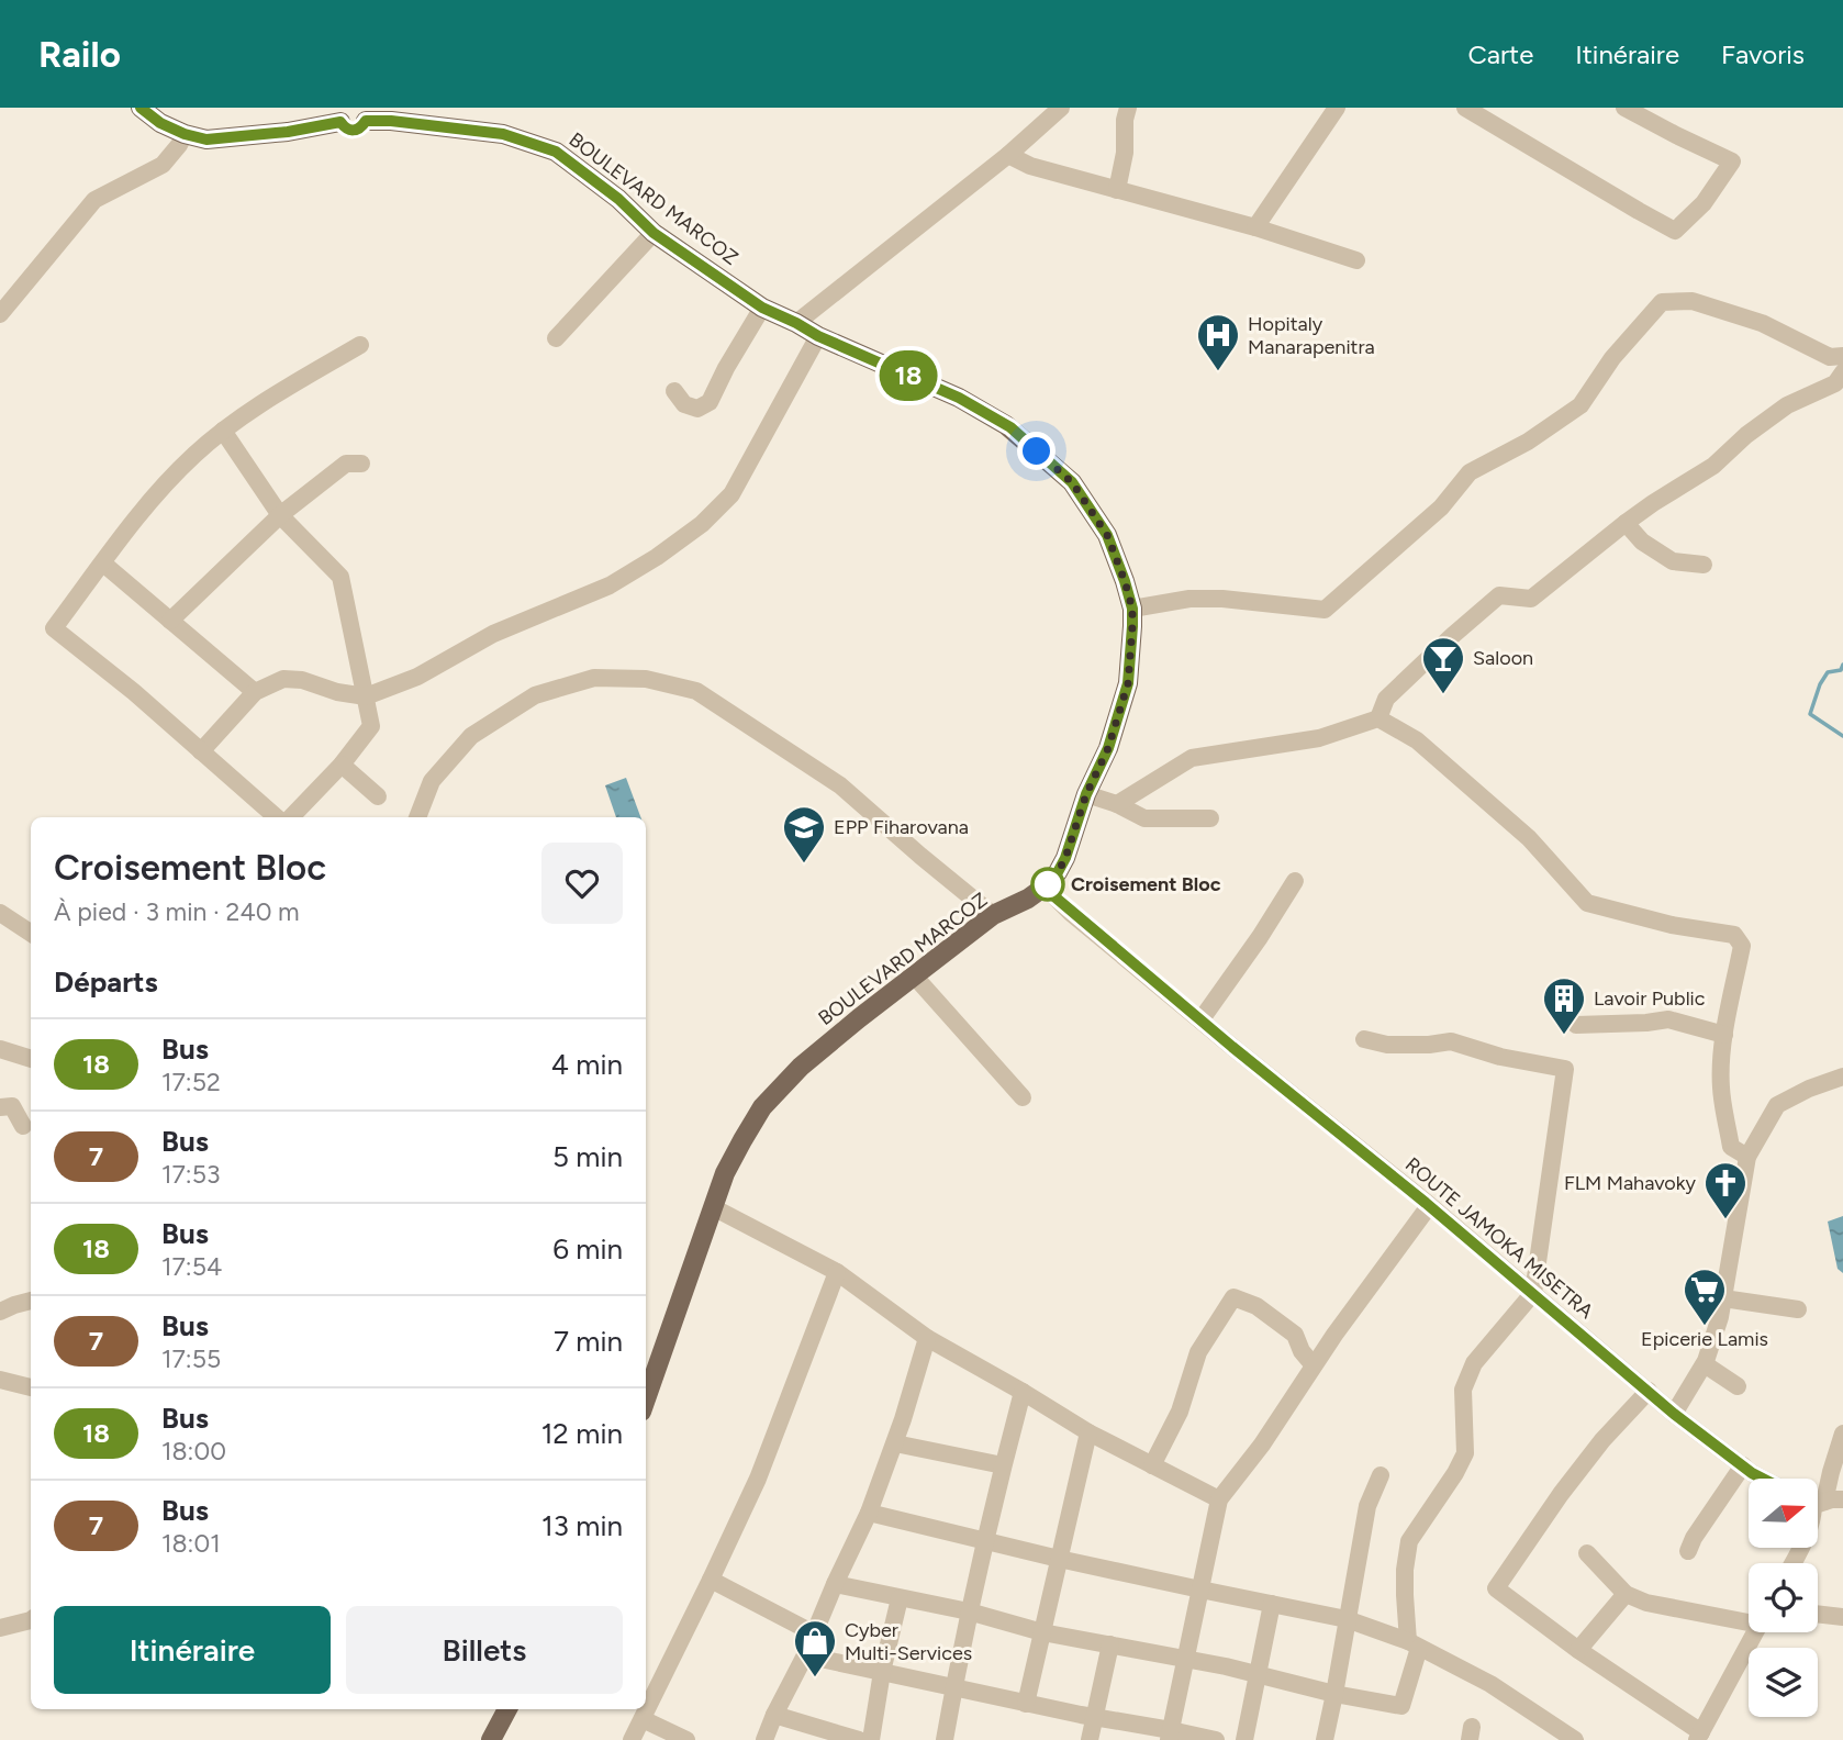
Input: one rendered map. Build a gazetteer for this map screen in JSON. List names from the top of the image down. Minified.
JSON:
{"streets":{"main road":["BOULEVARD MARCOZ"],"street":["ROUTE JAMOKA MISETRA"]},"crossings":[["BOULEVARD MARCOZ","ROUTE JAMOKA MISETRA"]],"places":{"hospital":["Hopitaly Manarapenitra"],"bar":["Saloon"],"school or university":["EPP Fiharovana"],"other":["Croisement Bloc"],"building":["Lavoir Public"],"church":["FLM Mahavoky"],"supermarket":["Epicerie Lamis"],"shop":["Cyber Multi-Services"]},"lines":["bus line 18"],"north":"right","page":{"header":"Railo","nav":["Carte","Itinéraire","Favoris"],"on_map":"18","heading":[["Croisement Bloc","À pied · 3 min · 240 m"],"Départs"],"list":[{"mark":"18","name":"Bus","note":"17:52","value":"4 min"},{"mark":"7","name":"Bus","note":"17:53","value":"5 min"},{"mark":"18","name":"Bus","note":"17:54","value":"6 min"},{"mark":"7","name":"Bus","note":"17:55","value":"7 min"},{"mark":"18","name":"Bus","note":"18:00","value":"12 min"},{"mark":"7","name":"Bus","note":"18:01","value":"13 min"}],"buttons":["Itinéraire","Billets"]}}
